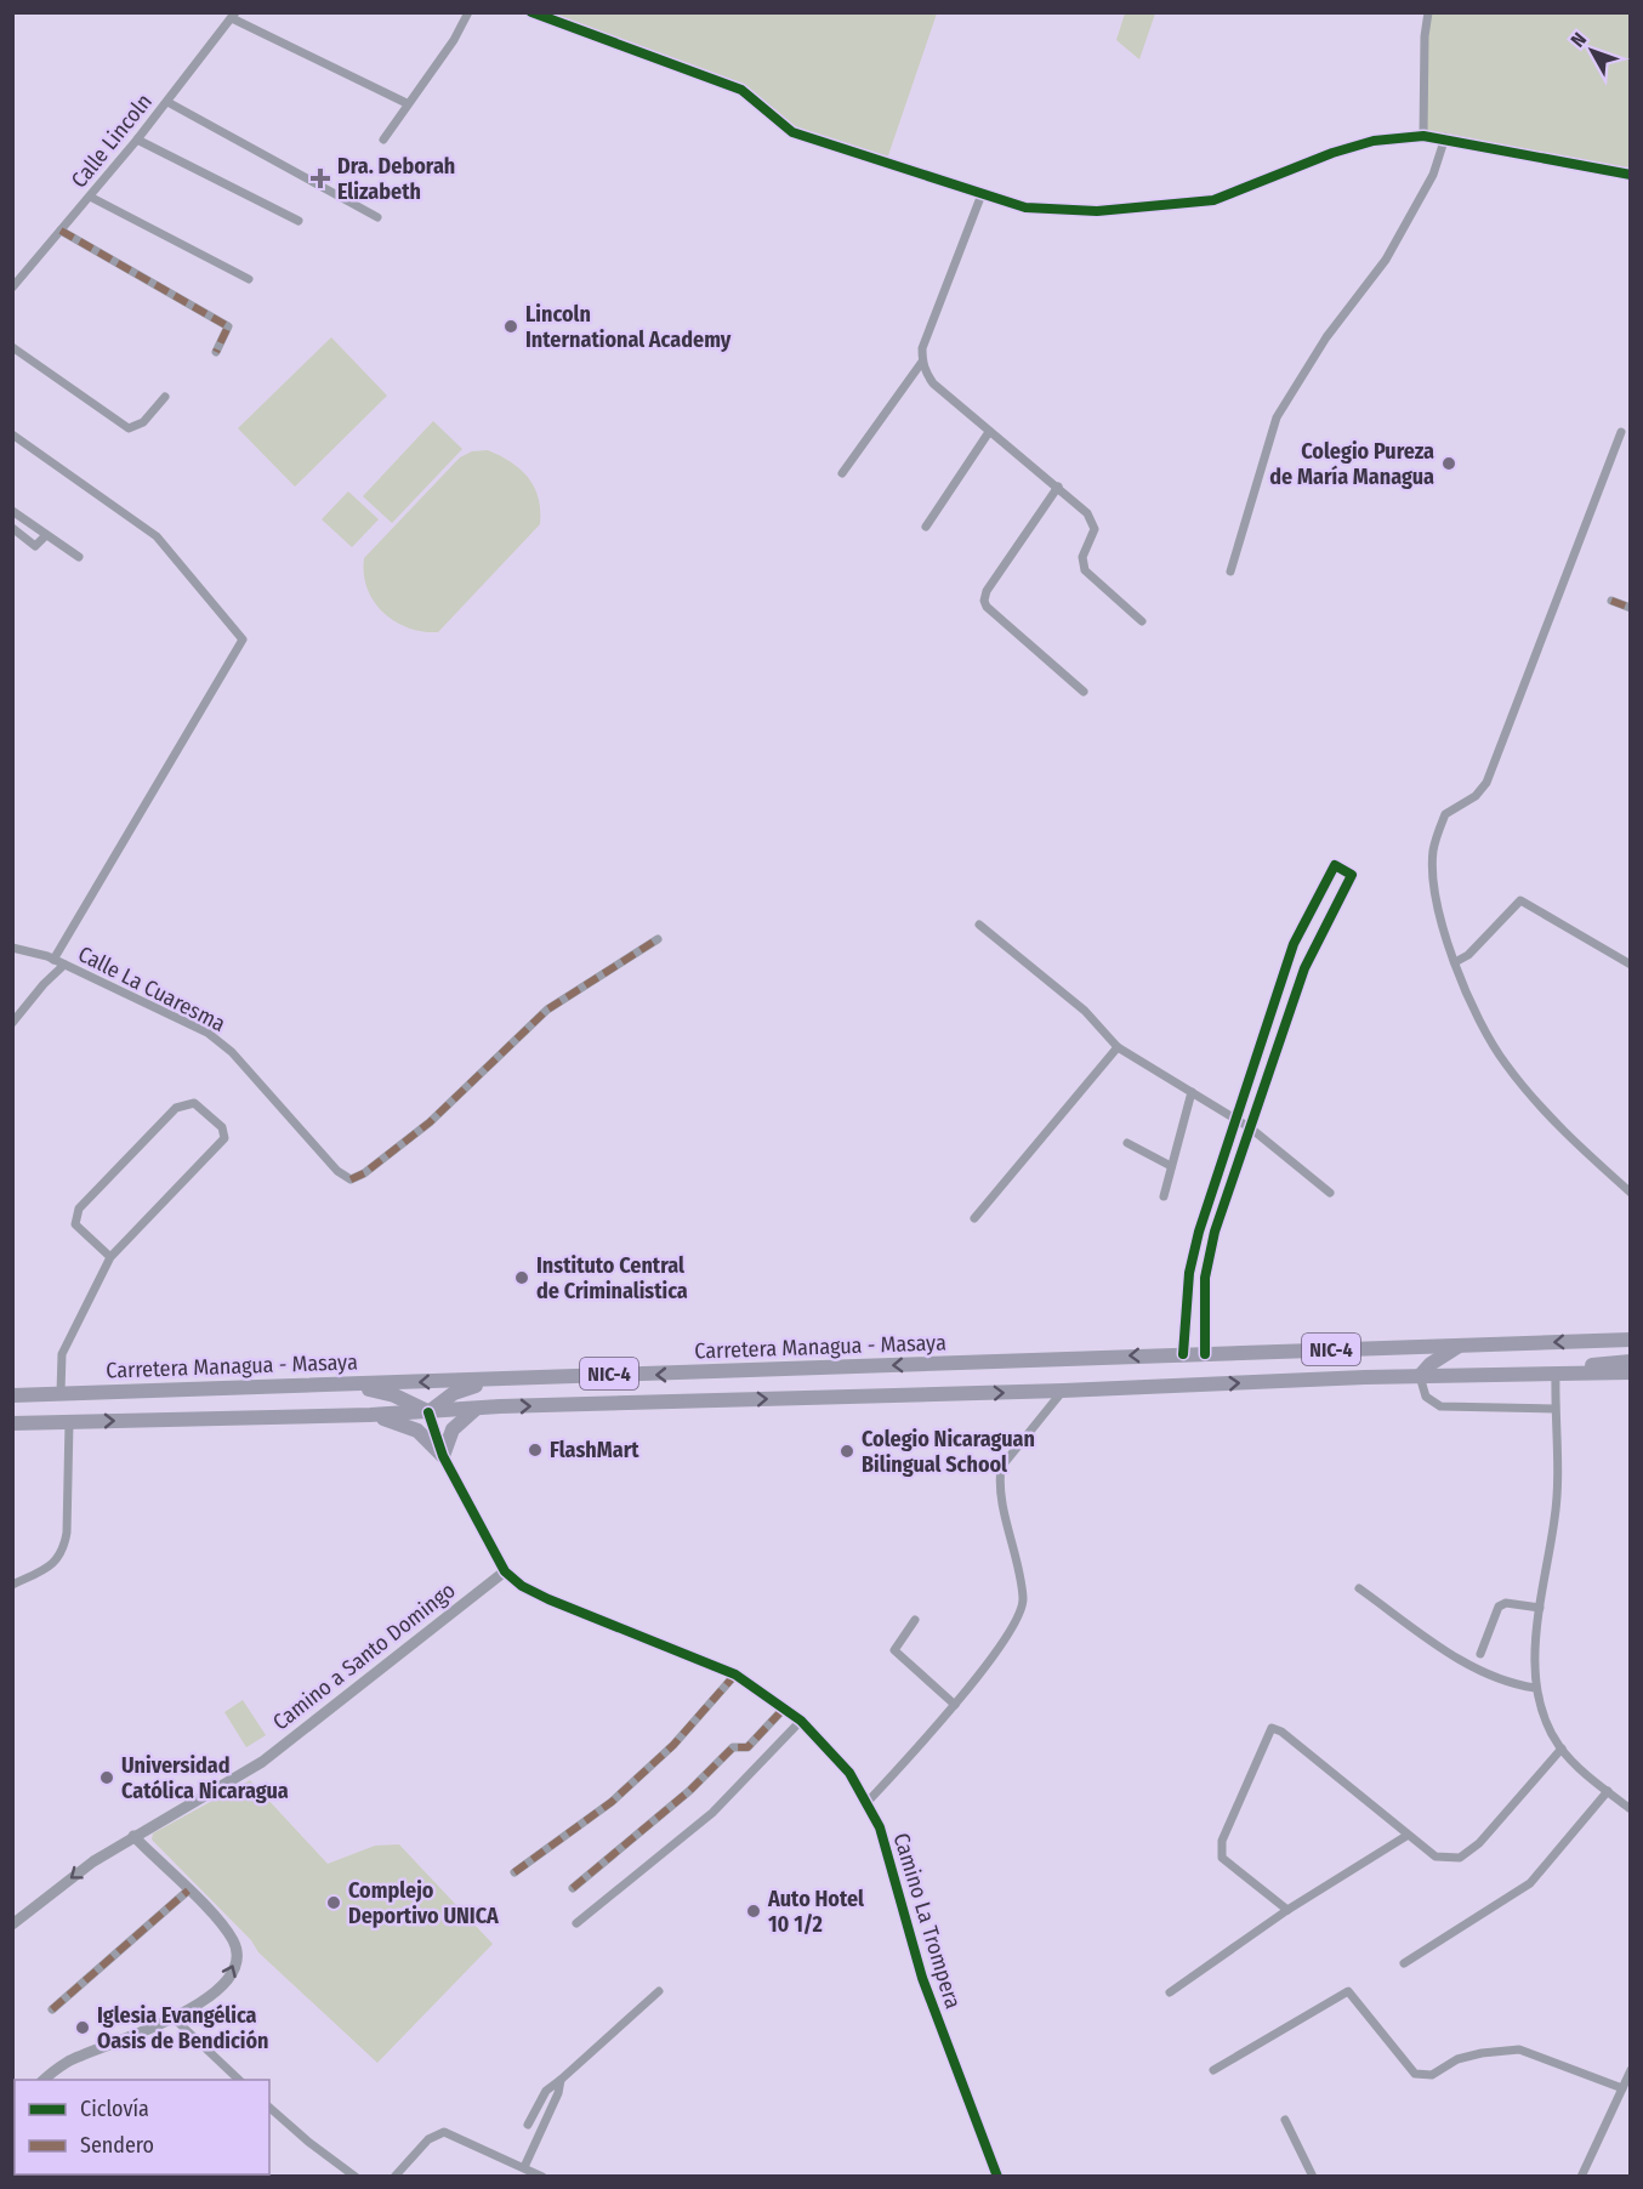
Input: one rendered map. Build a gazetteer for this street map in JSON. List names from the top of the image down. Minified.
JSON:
{"streets":{"highway":["Carretera Managua - Masaya","NIC-4"],"street":["Calle Lincoln","Calle La Cuaresma","Camino a Santo Domingo","Camino La Trompera"]},"crossings":[["Camino a Santo Domingo","Camino La Trompera"]],"places":{"health":["Dra. Deborah Elizabeth"],"other":["Lincoln International Academy","Colegio Pureza de María Managua","Instituto Central de Criminalistica","FlashMart","Colegio Nicaraguan Bilingual School","Universidad Católica Nicaragua","Complejo Deportivo UNICA","Auto Hotel 10 1/2","Iglesia Evangélica Oasis de Bendición"]},"legend":["Ciclovía","Sendero"],"north":"top left"}
